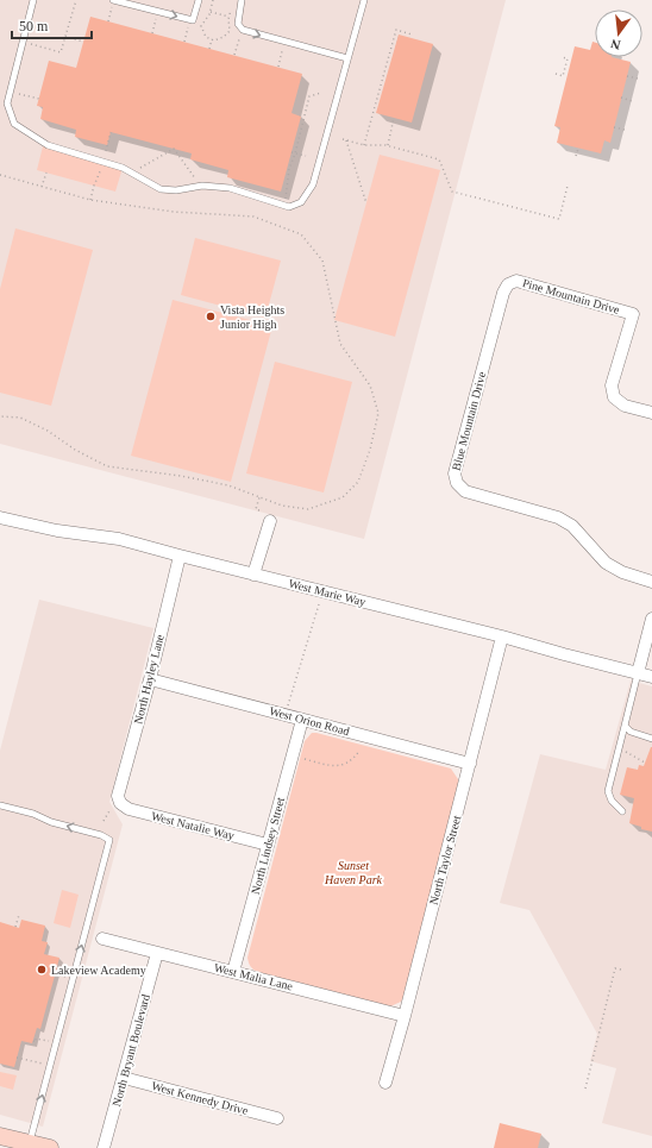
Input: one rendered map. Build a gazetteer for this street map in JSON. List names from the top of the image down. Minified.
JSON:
{"streets":{"street":["Pine Mountain Drive","Blue Mountain Drive","West Marie Way","North Hayley Lane","West Orion Road","West Natalie Way","North Lindsey Street","North Taylor Street","West Malia Lane","North Bryant Boulevard","West Kennedy Drive"]},"crossings":[["Pine Mountain Drive","Blue Mountain Drive"],["West Marie Way","North Hayley Lane"],["West Marie Way","North Taylor Street"],["North Hayley Lane","West Orion Road"],["North Hayley Lane","West Natalie Way"],["West Orion Road","North Lindsey Street"],["West Orion Road","North Taylor Street"],["West Natalie Way","North Lindsey Street"],["North Lindsey Street","West Malia Lane"],["North Taylor Street","West Malia Lane"],["West Malia Lane","North Bryant Boulevard"],["North Bryant Boulevard","West Kennedy Drive"]],"parks":["Sunset Haven Park"],"places":["Vista Heights Junior High","Lakeview Academy"],"scale_bar":"50 m","north":"bottom"}
